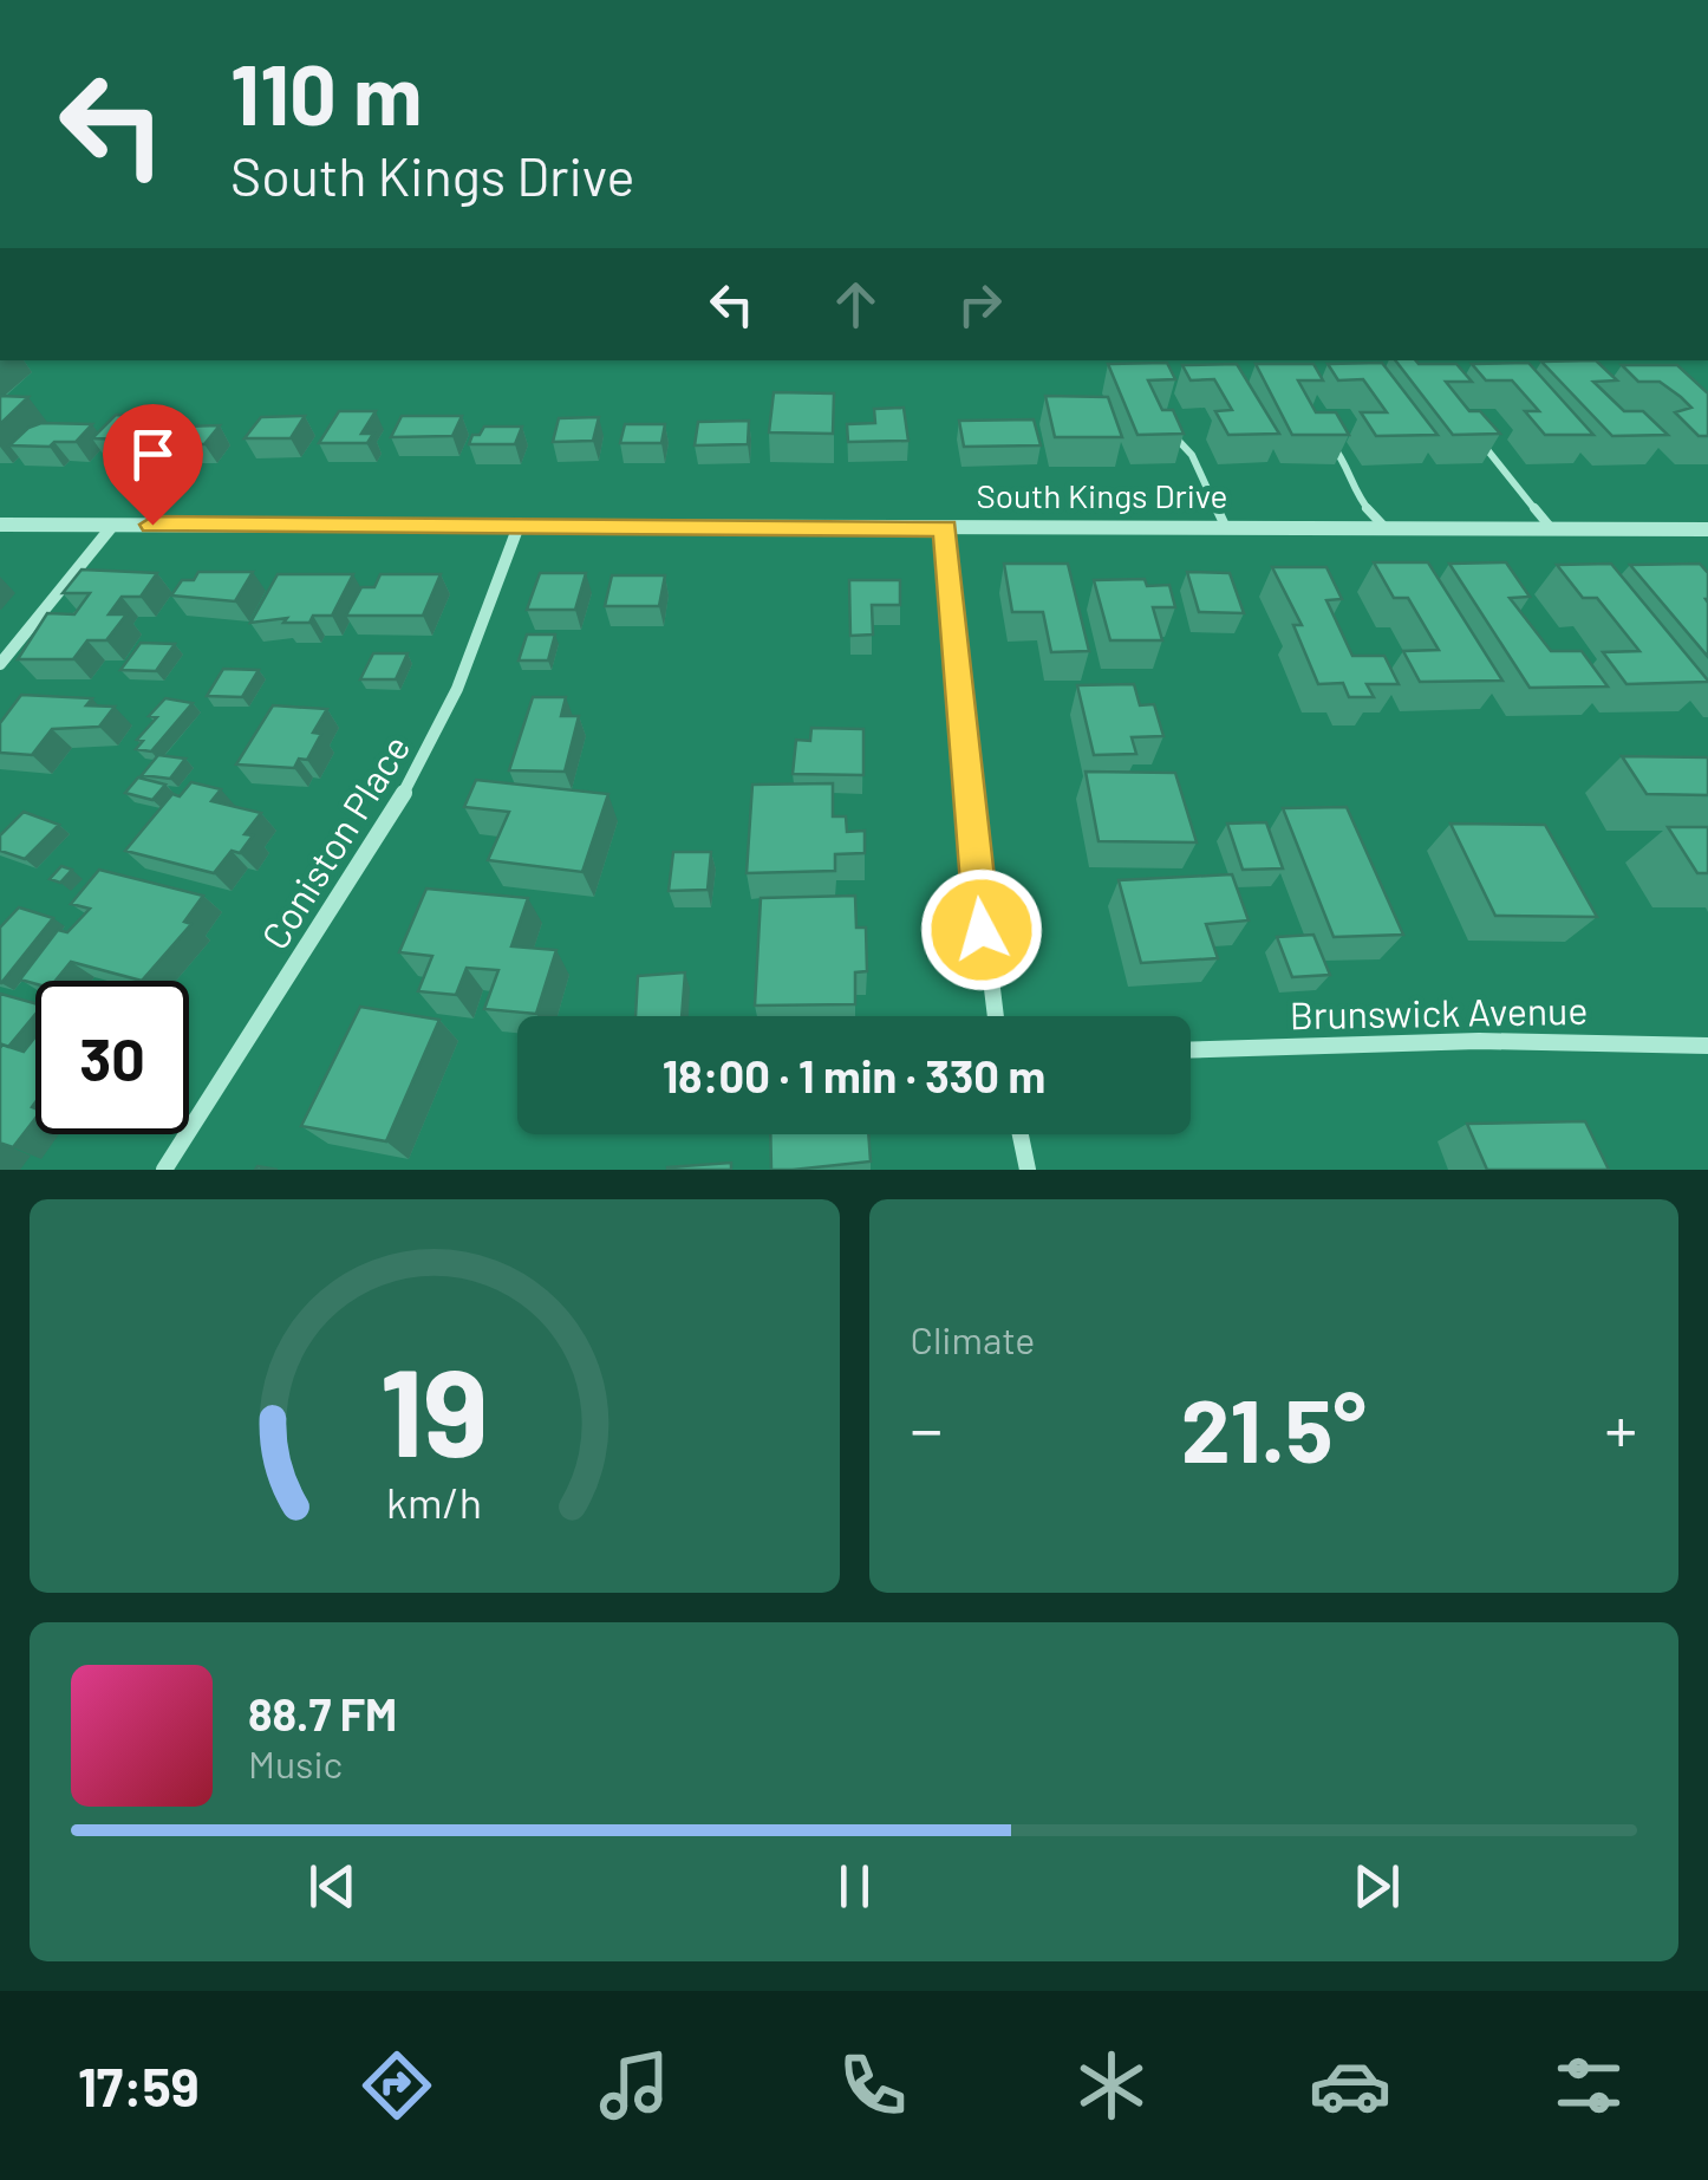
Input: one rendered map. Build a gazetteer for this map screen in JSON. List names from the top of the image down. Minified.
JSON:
{"streets":{"street":["South Kings Drive","Coniston Place","Brunswick Avenue"]},"crossings":[["South Kings Drive","Coniston Place"]],"page":{"turn":["110 m","South Kings Drive"],"limit":"30","trip":"18:00 · 1 min · 330 m","tile":"Climate","heat":["−","21.5°","+"],"song":["88.7 FM","Music"],"tabs":"17:59","gauge":["19","km/h"]}}
